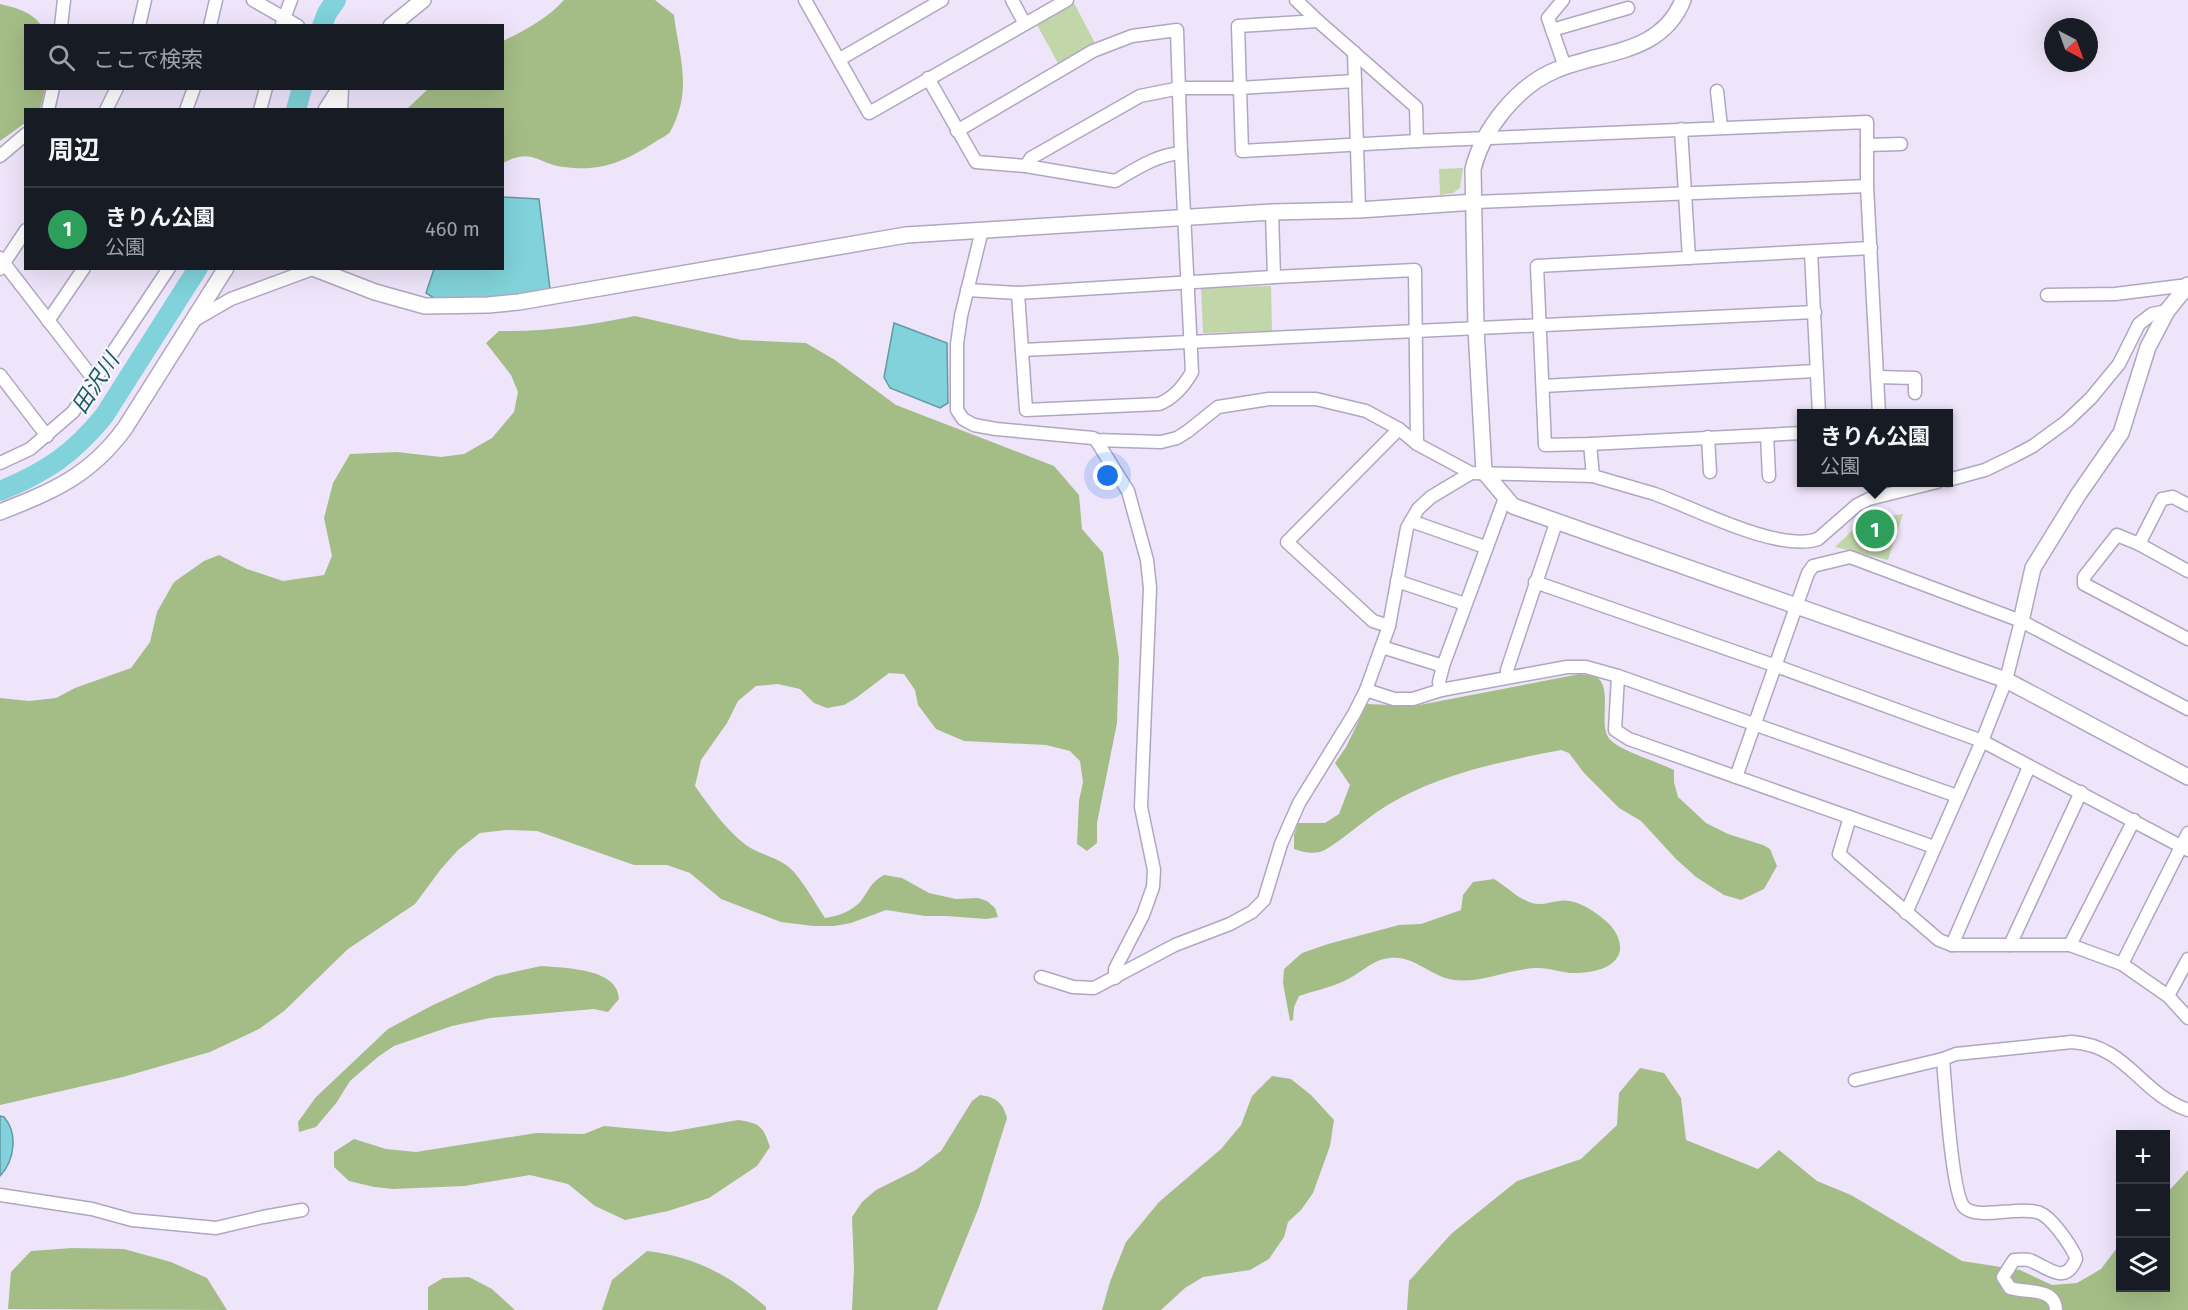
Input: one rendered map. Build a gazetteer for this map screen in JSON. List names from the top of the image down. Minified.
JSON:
{"water":["田沢川"],"north":"bottom right","page":{"search":"ここで検索","heading":"周辺","list":[{"mark":"1","name":"きりん公園","note":"公園","value":"460 m"}],"popup":["きりん公園","公園"],"pins":"1","map_buttons":["+","−"]}}
